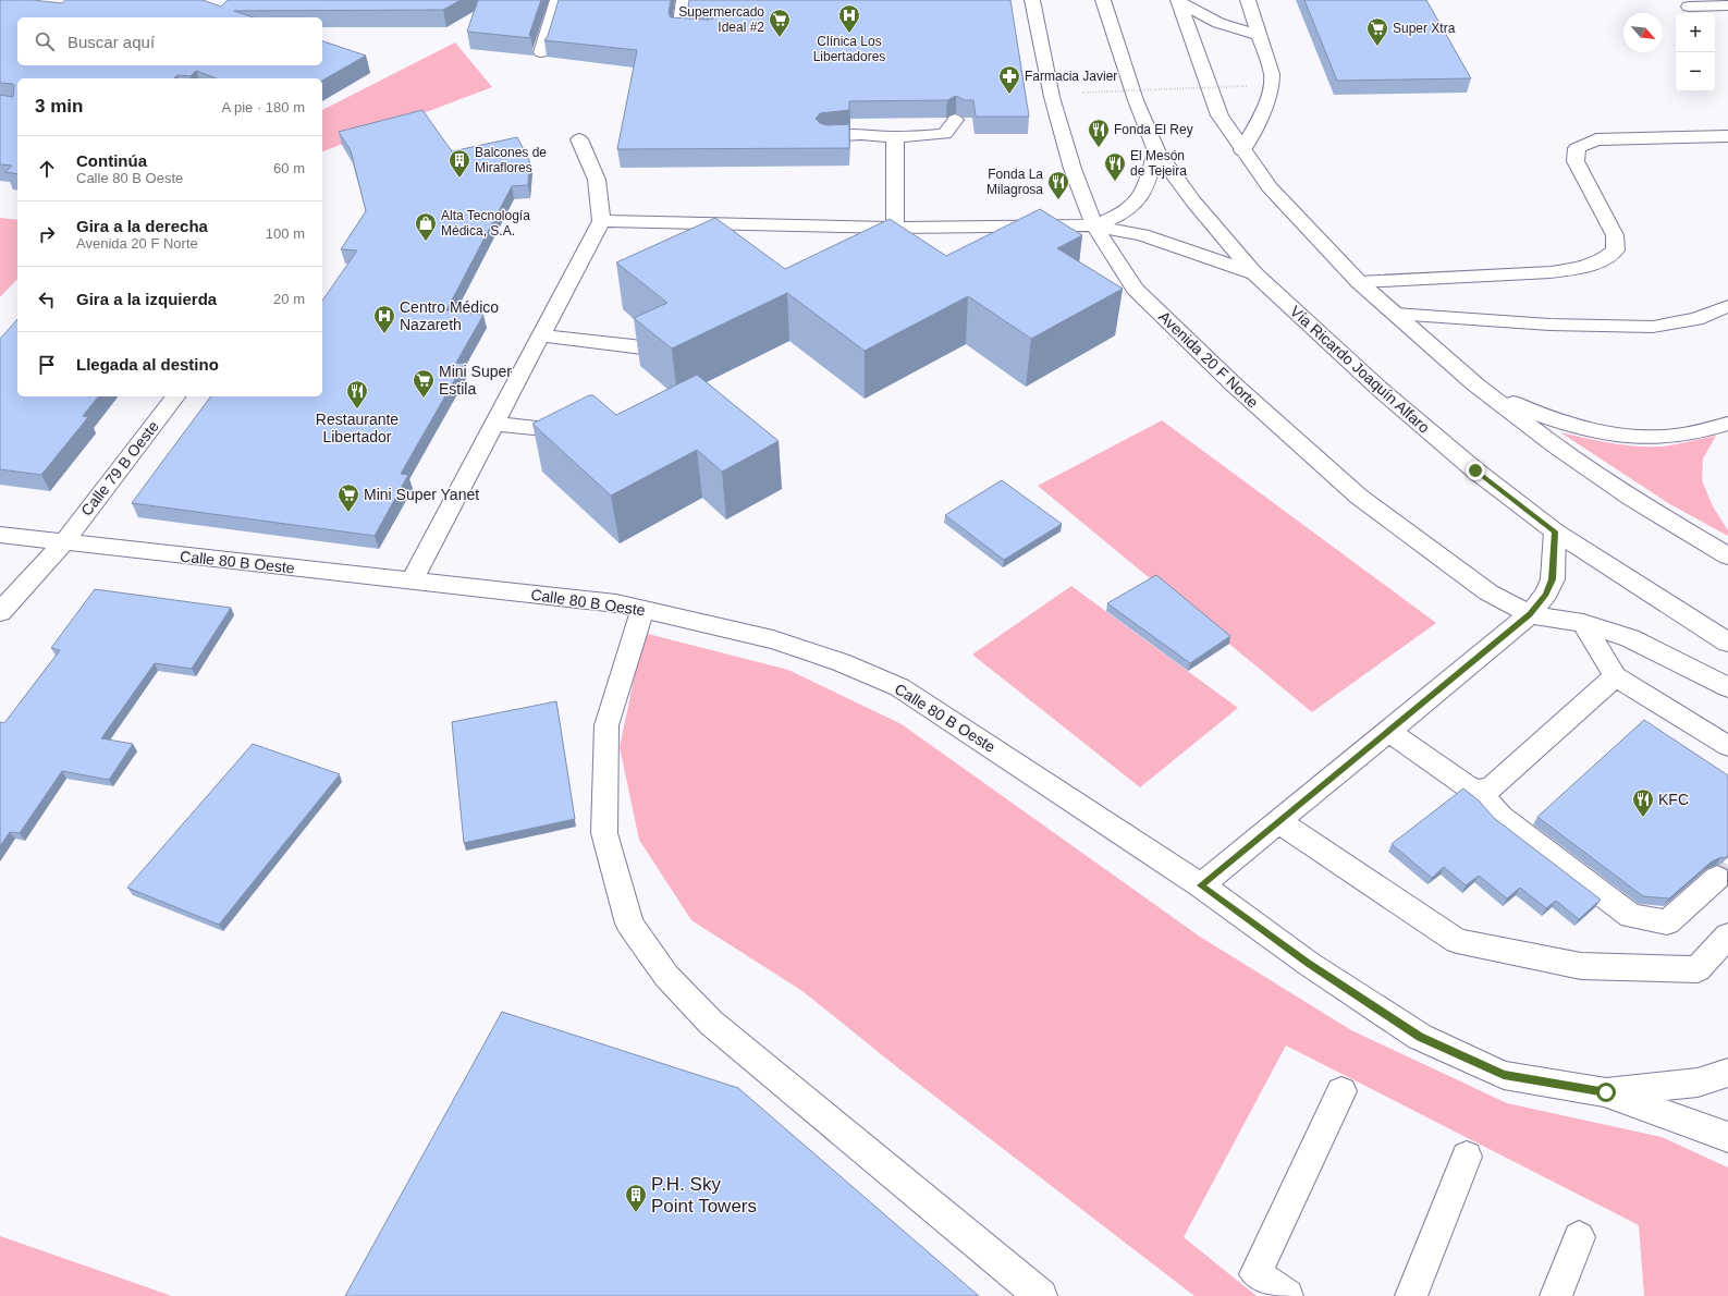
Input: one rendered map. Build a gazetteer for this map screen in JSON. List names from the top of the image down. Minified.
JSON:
{"streets":{"street":["Avenida 20 F Norte","Vía Ricardo Joaquín Alfaro","Calle 79 B Oeste","Calle 80 B Oeste"]},"crossings":[["Calle 79 B Oeste","Calle 80 B Oeste"]],"places":{"hospital":["Clínica Los Libertadores","Centro Médico Nazareth"],"supermarket":["Supermercado Ideal #2","Super Xtra","Mini Super Estila","Mini Super Yanet"],"pharmacy":["Farmacia Javier"],"restaurant":["Fonda El Rey","El Mesón de Tejeira","Fonda La Milagrosa","Restaurante Libertador","KFC"],"building":["Balcones de Miraflores","P.H. Sky Point Towers"],"shop":["Alta Tecnología Médica, S.A."]},"north":"bottom right","page":{"map_buttons":["+","−"],"search":"Buscar aquí","heading":["3 min","A pie · 180 m"],"list":[["Continúa","Calle 80 B Oeste","60 m"],["Gira a la derecha","Avenida 20 F Norte","100 m"],["Gira a la izquierda","20 m"],"Llegada al destino"]}}
